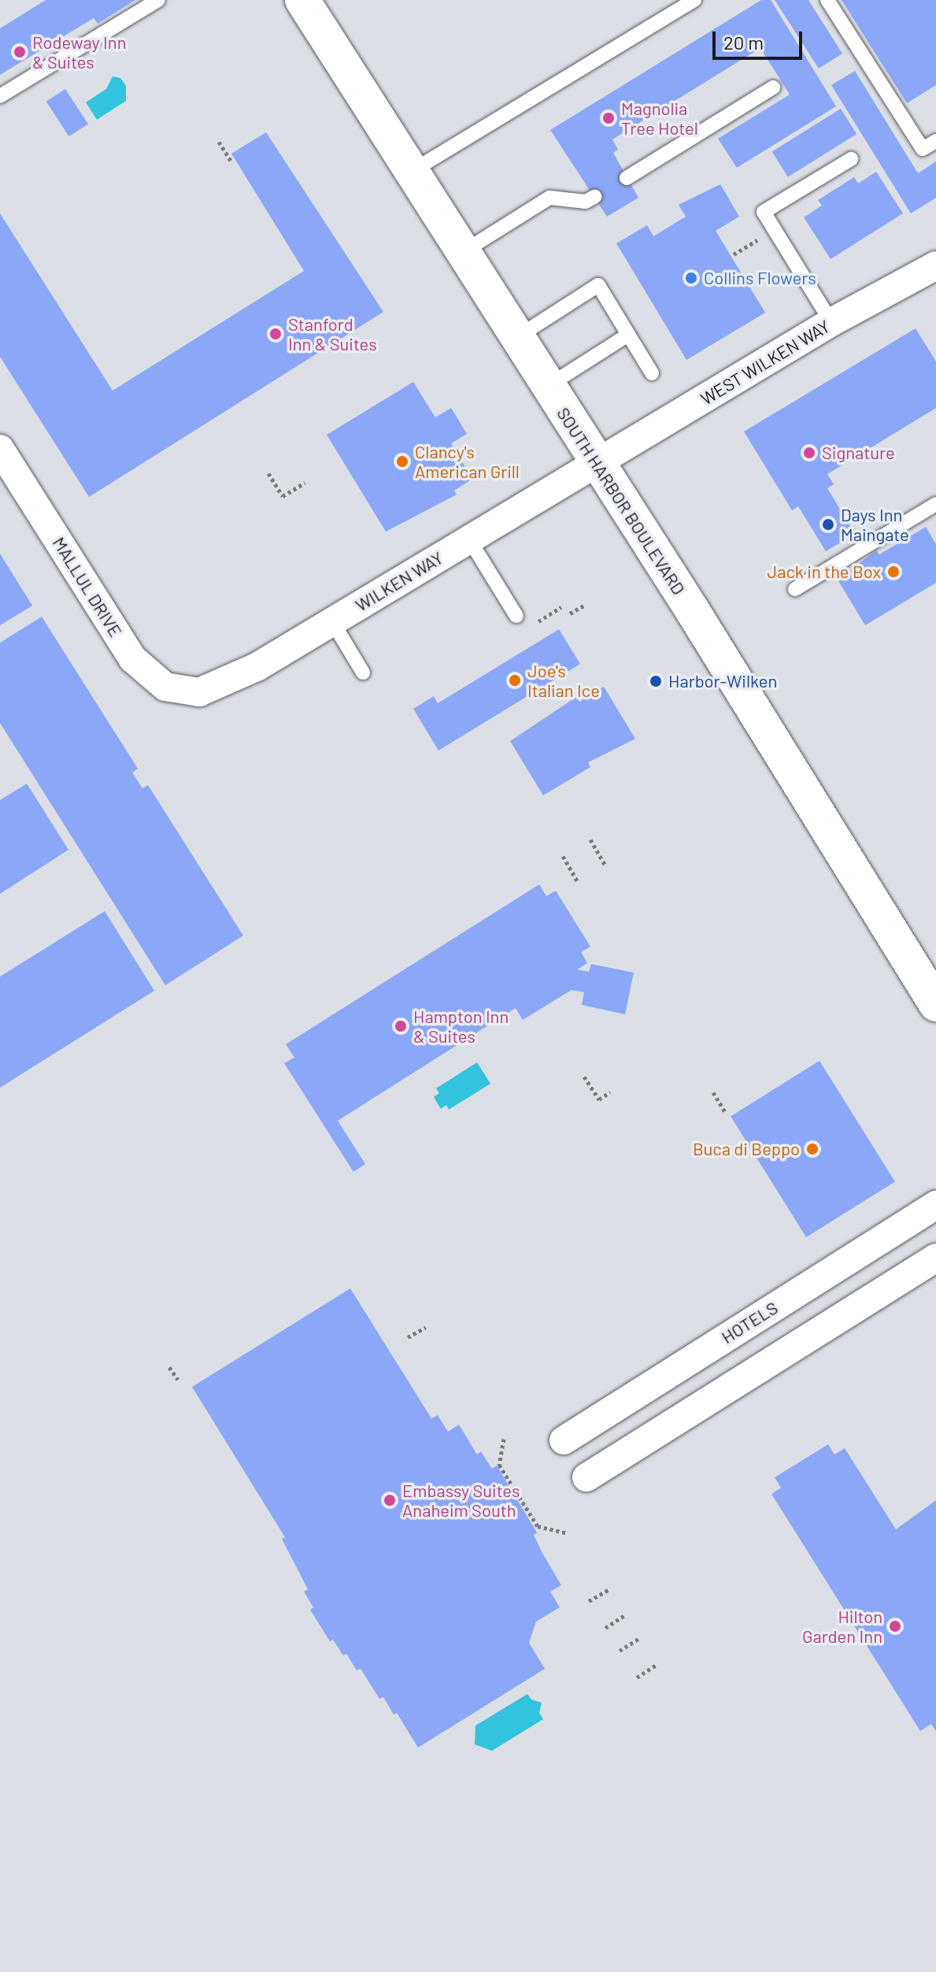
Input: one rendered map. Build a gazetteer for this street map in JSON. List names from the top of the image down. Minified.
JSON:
{"streets":{"main road":["SOUTH HARBOR BOULEVARD"],"street":["WEST WILKEN WAY","WILKEN WAY","MALLUL DRIVE","HOTELS"]},"crossings":[["WEST WILKEN WAY","SOUTH HARBOR BOULEVARD"],["WEST WILKEN WAY","WILKEN WAY"],["SOUTH HARBOR BOULEVARD","WILKEN WAY"],["WILKEN WAY","MALLUL DRIVE"]],"places":["Rodeway Inn & Suites","Magnolia Tree Hotel","Collins Flowers","Stanford Inn & Suites","Signature","Clancy's American Grill","Days Inn Maingate","Jack in the Box","Joe's Italian Ice","Harbor-Wilken","Hampton Inn & Suites","Buca di Beppo","Embassy Suites Anaheim South","Hilton Garden Inn"],"scale_bar":"20 m"}
